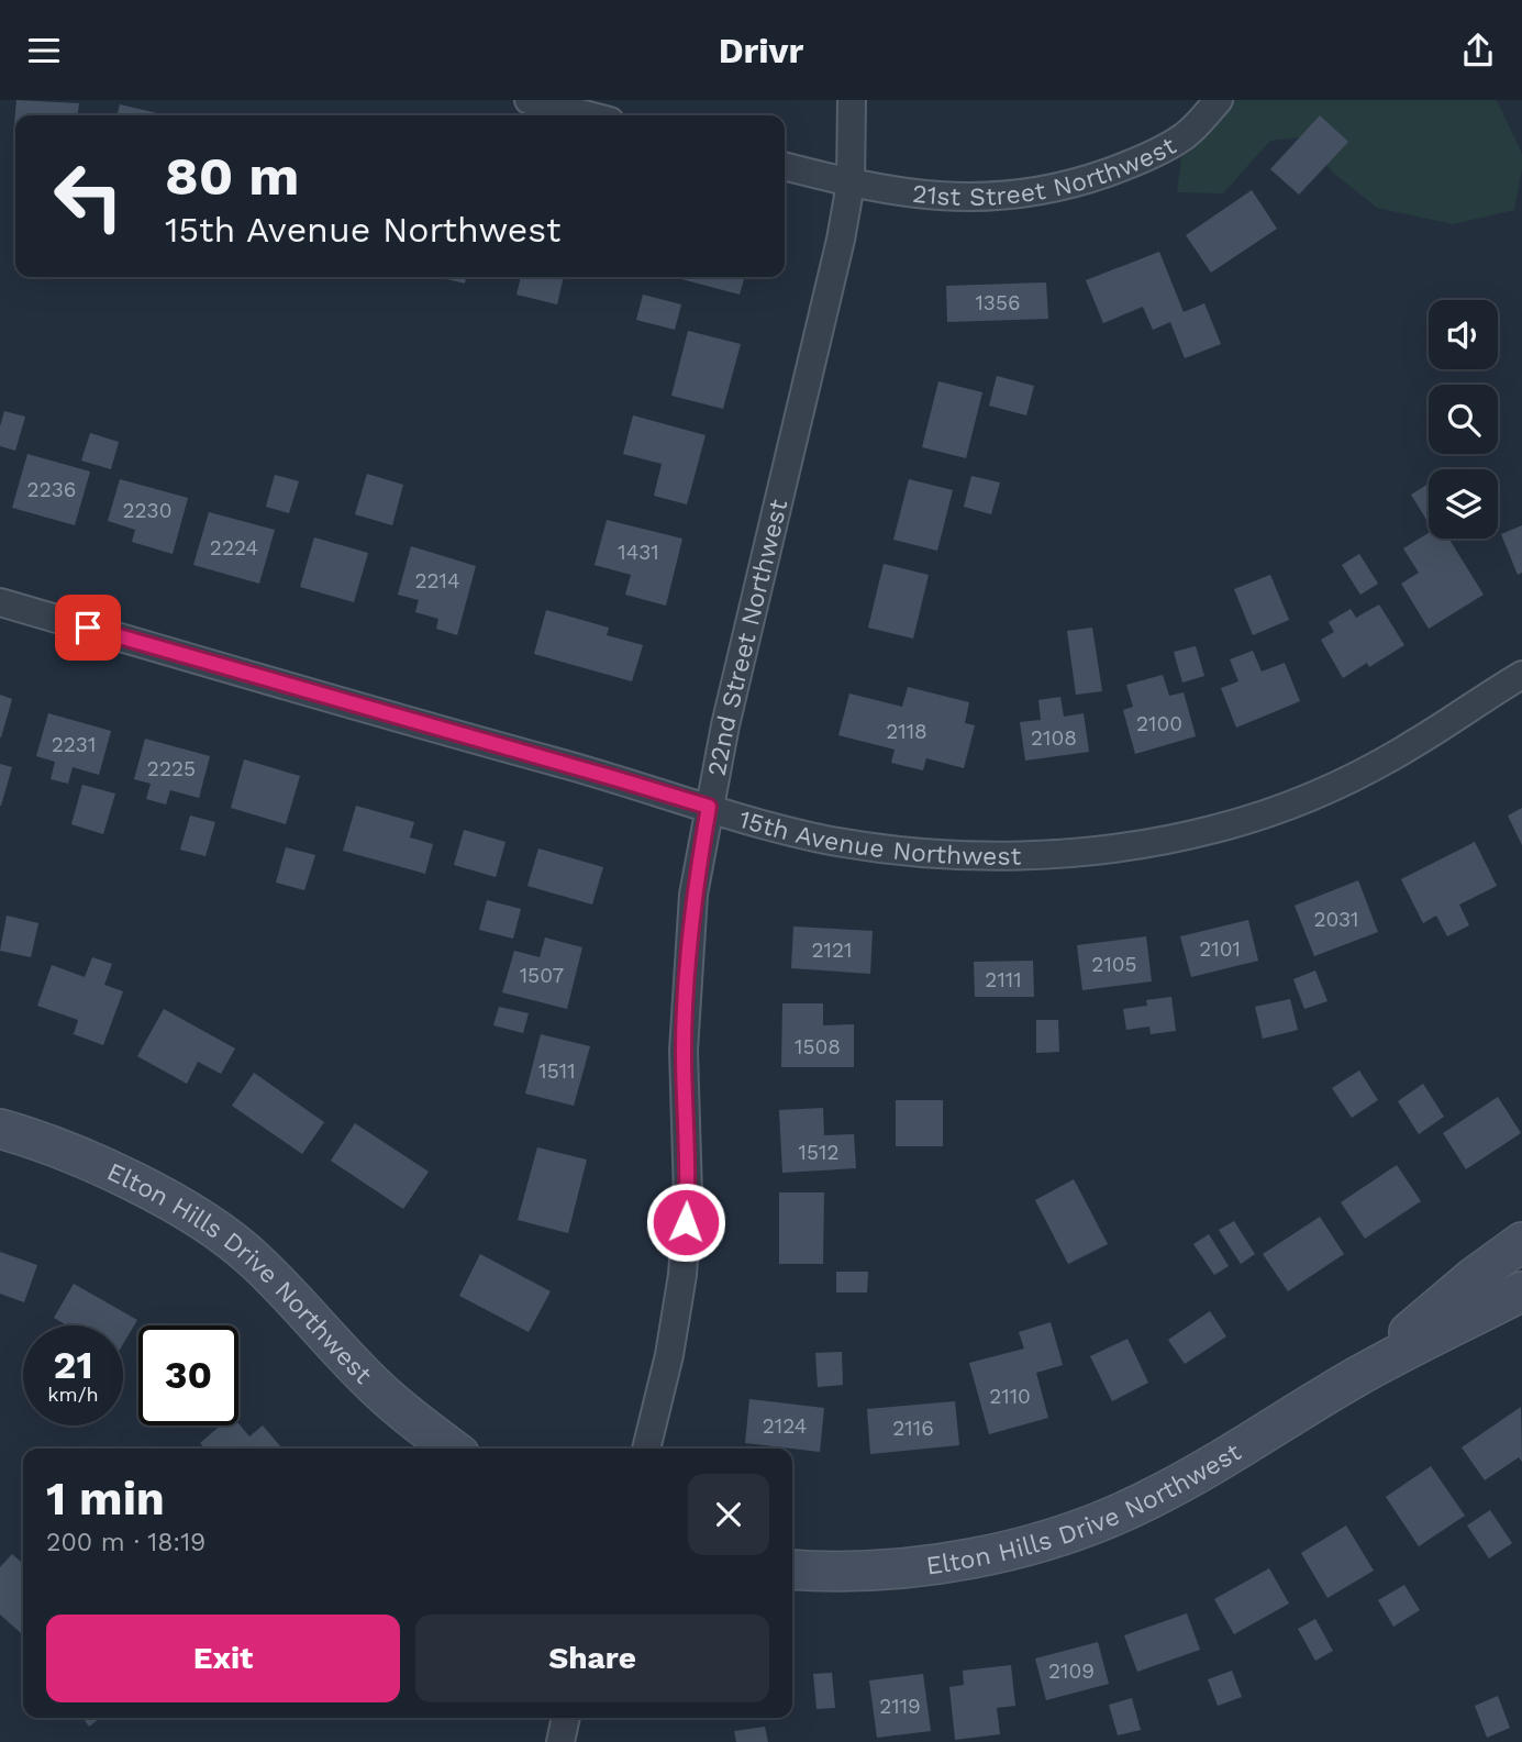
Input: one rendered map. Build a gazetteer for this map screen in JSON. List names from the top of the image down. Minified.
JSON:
{"streets":{"main road":["Elton Hills Drive Northwest"],"street":["21st Street Northwest","22nd Street Northwest","15th Avenue Northwest"]},"crossings":[["21st Street Northwest","22nd Street Northwest"],["22nd Street Northwest","15th Avenue Northwest"]],"house_numbers":["1356","2236","2230","2224","1431","2214","2100","2118","2108","2231","2225","2031","2101","2121","2105","1507","2111","1508","1511","1512","2110","2124","2116","2109","2119"],"page":{"header":"Drivr","turn":["80 m","15th Avenue Northwest"],"speed":"21 km/h","limit":"30","heading":["1 min","200 m · 18:19"],"buttons":["Exit","Share"]}}
